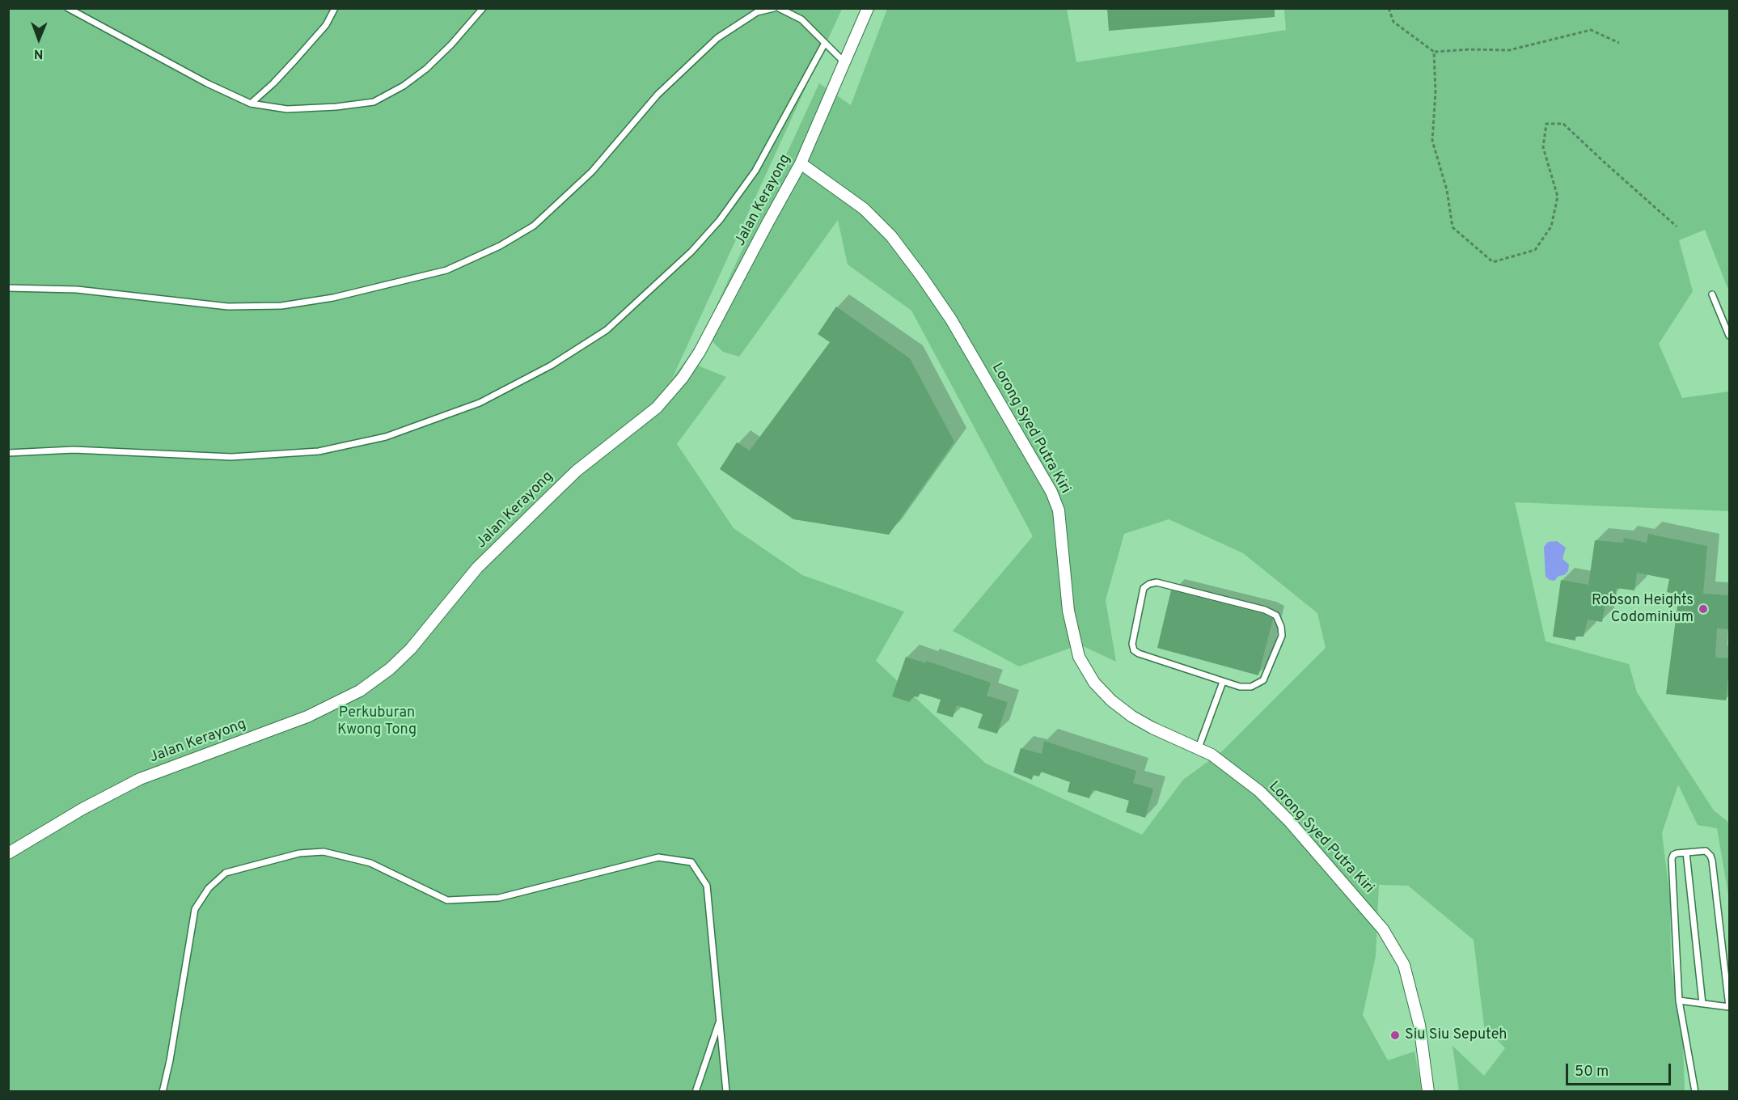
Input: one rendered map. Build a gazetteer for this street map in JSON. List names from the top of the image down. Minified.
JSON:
{"streets":{"street":["Jalan Kerayong","Lorong Syed Putra Kiri"]},"crossings":[["Jalan Kerayong","Lorong Syed Putra Kiri"]],"parks":["Perkuburan Kwong Tong"],"places":["Robson Heights Codominium","Siu Siu Seputeh"],"scale_bar":"50 m","north":"bottom"}
